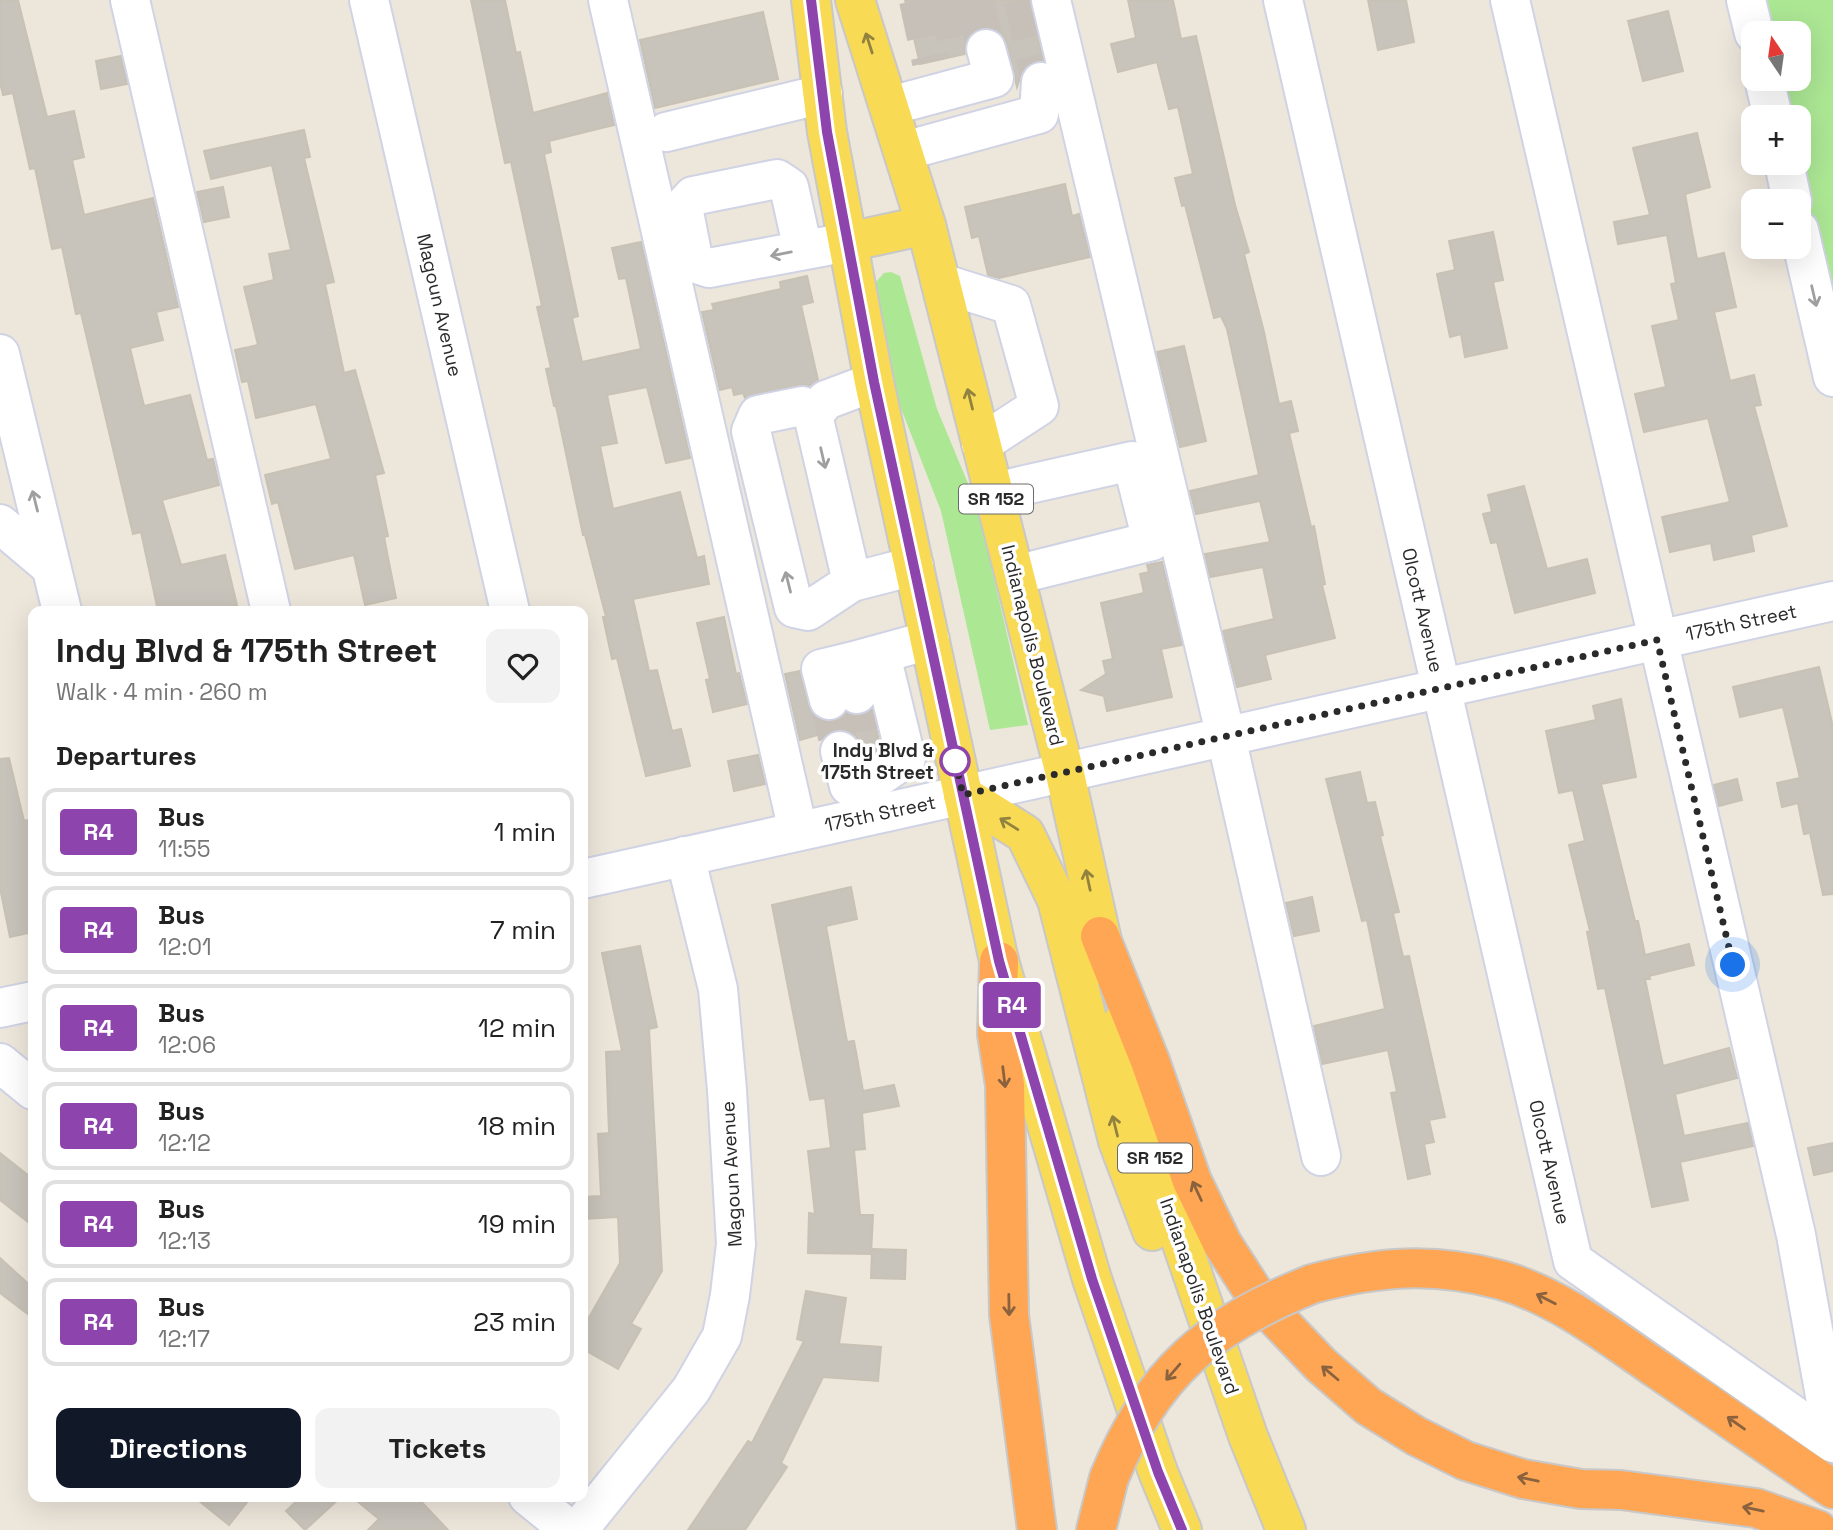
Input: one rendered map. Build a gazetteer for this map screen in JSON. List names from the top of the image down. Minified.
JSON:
{"streets":{"main road":["SR 152","Indianapolis Boulevard"],"street":["Magoun Avenue","Olcott Avenue","175th Street"]},"crossings":[["Magoun Avenue","175th Street"],["Olcott Avenue","175th Street"],["175th Street","Indianapolis Boulevard"]],"places":["Indy Blvd & 175th Street"],"lines":["bus line R4"],"north":"top","page":{"on_map":"R4","map_buttons":["+","−"],"heading":[["Indy Blvd & 175th Street","Walk · 4 min · 260 m"],"Departures"],"list":[{"mark":"R4","name":"Bus","note":"11:55","value":"1 min"},{"mark":"R4","name":"Bus","note":"12:01","value":"7 min"},{"mark":"R4","name":"Bus","note":"12:06","value":"12 min"},{"mark":"R4","name":"Bus","note":"12:12","value":"18 min"},{"mark":"R4","name":"Bus","note":"12:13","value":"19 min"},{"mark":"R4","name":"Bus","note":"12:17","value":"23 min"}],"buttons":["Directions","Tickets"]}}
